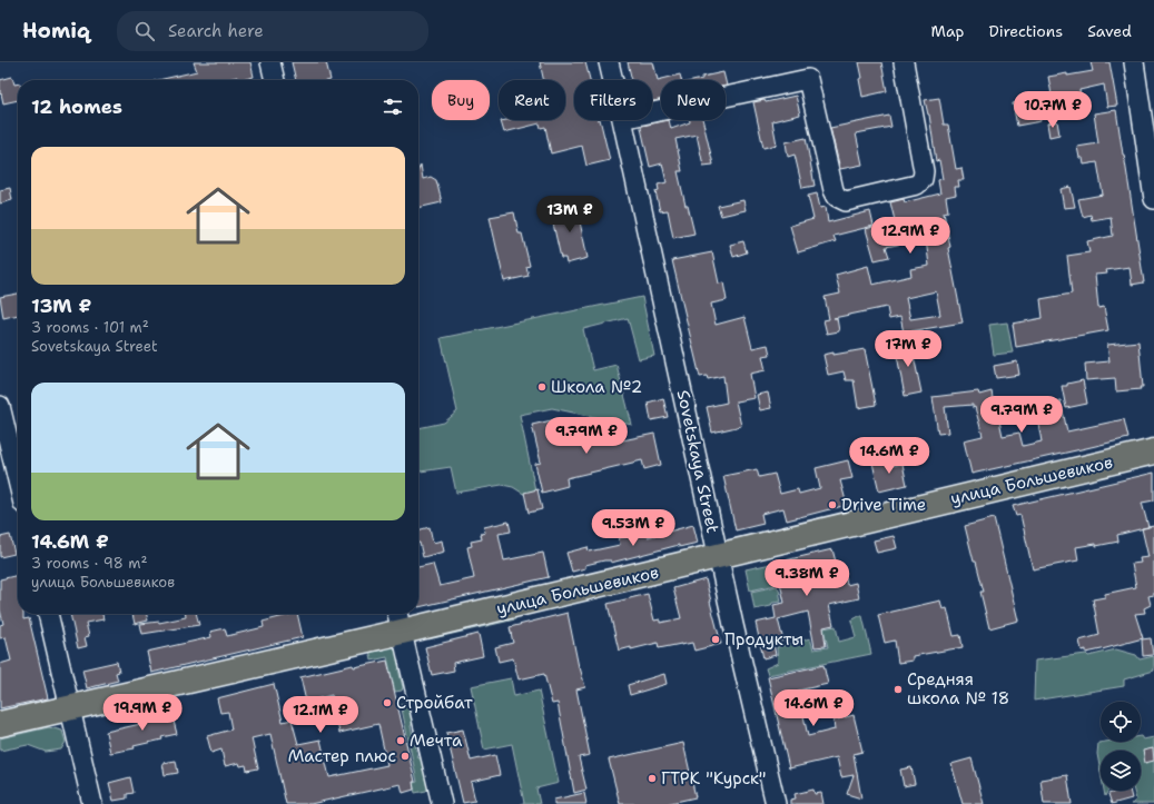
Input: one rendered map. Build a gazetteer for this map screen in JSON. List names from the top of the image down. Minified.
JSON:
{"streets":{"main road":["улица Большевиков"],"street":["Sovetskaya Street"]},"crossings":[["Sovetskaya Street","улица Большевиков"]],"places":["Школа №2","Drive Time","Продукты","Средняя школа № 18","Стройбат","Мечта","Мастер плюс","ГТРК \"Курск\""],"page":{"header":"Homiq","search":"Search here","nav":["Map","Directions","Saved"],"chip":["Buy","Rent","Filters","New"],"heading":"12 homes","price":["10.7M ₽","13M ₽","12.9M ₽","17M ₽","9.79M ₽","9.79M ₽","14.6M ₽","9.53M ₽","9.38M ₽","14.6M ₽","19.9M ₽","12.1M ₽"],"list":[{"name":"13M ₽","note":"3 rooms · 101 m² · Sovetskaya Street"},{"name":"14.6M ₽","note":"3 rooms · 98 m² · улица Большевиков"}]}}
